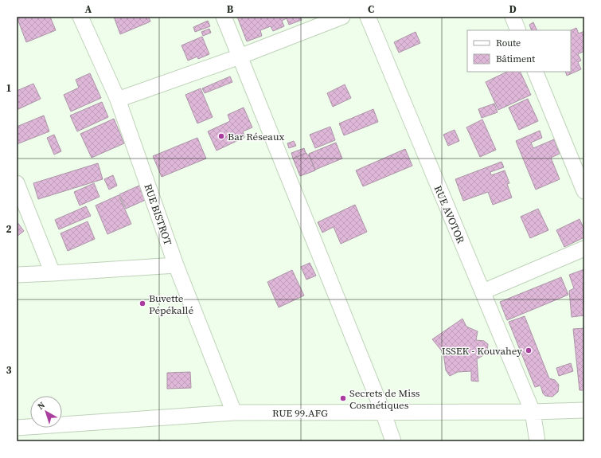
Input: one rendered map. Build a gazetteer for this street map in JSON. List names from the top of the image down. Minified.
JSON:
{"streets":{"street":["RUE BISTROT","RUE AVOTOR","RUE 99.AFG"]},"crossings":[["RUE BISTROT","RUE 99.AFG"],["RUE AVOTOR","RUE 99.AFG"]],"places":["Bar Réseaux","Buvette Pépékallé","ISSEK - Kouvahey","Secrets de Miss Cosmétiques"],"legend":["Route","Bâtiment"],"north":"top left","grid":{"columns":["A","B","C","D"],"rows":["1","2","3"]}}
